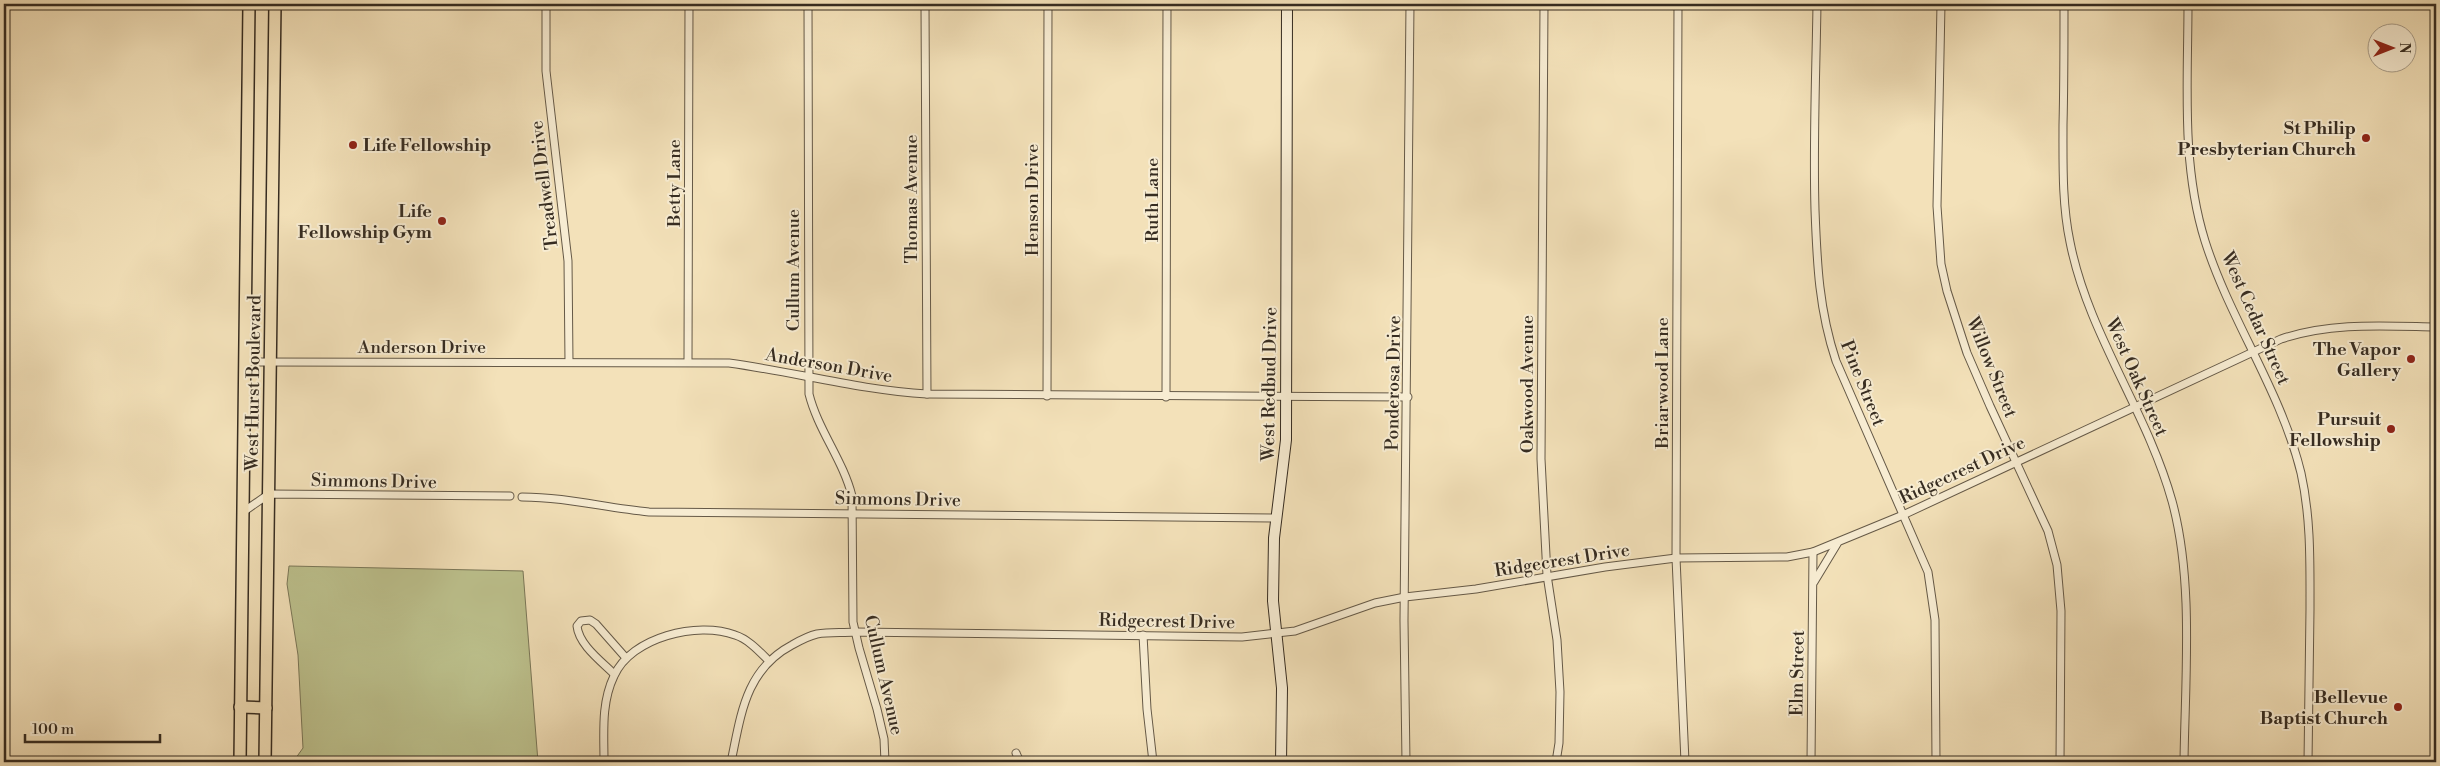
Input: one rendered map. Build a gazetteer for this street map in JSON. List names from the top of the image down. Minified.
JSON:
{"streets":{"main road":["West Hurst Boulevard"],"street":["Betty Lane","Treadwell Drive","Thomas Avenue","Henson Drive","Ruth Lane","Cullum Avenue","West Cedar Street","Anderson Drive","Willow Street","West Oak Street","Ponderosa Drive","Briarwood Lane","Pine Street","West Redbud Drive","Oakwood Avenue","Ridgecrest Drive","Simmons Drive","Elm Street"]},"crossings":[["Betty Lane","Anderson Drive"],["Treadwell Drive","Anderson Drive"],["Thomas Avenue","Anderson Drive"],["Henson Drive","Anderson Drive"],["Ruth Lane","Anderson Drive"],["Cullum Avenue","Anderson Drive"],["Cullum Avenue","Ridgecrest Drive"],["Cullum Avenue","Simmons Drive"],["West Cedar Street","Ridgecrest Drive"],["Anderson Drive","West Hurst Boulevard"],["Anderson Drive","Ponderosa Drive"],["Anderson Drive","West Redbud Drive"],["Willow Street","Ridgecrest Drive"],["West Oak Street","Ridgecrest Drive"],["West Hurst Boulevard","Simmons Drive"],["Ponderosa Drive","Ridgecrest Drive"],["Briarwood Lane","Ridgecrest Drive"],["Pine Street","Ridgecrest Drive"],["West Redbud Drive","Ridgecrest Drive"],["West Redbud Drive","Simmons Drive"],["Oakwood Avenue","Ridgecrest Drive"],["Ridgecrest Drive","Elm Street"]],"places":["St Philip Presbyterian Church","Life Fellowship","Life Fellowship Gym","The Vapor Gallery","Pursuit Fellowship","Bellevue Baptist Church"],"scale_bar":"100 m","north":"right"}
